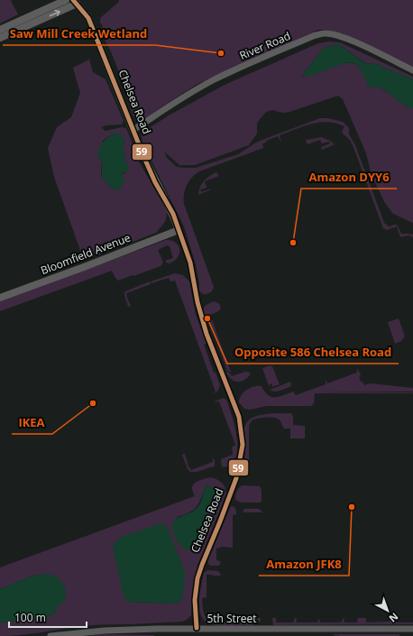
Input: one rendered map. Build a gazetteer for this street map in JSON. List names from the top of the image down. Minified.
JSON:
{"streets":{"street":["River Road","Chelsea Road","Bloomfield Avenue","5th Street"]},"crossings":[["River Road","Chelsea Road"],["Chelsea Road","Bloomfield Avenue"],["Chelsea Road","5th Street"]],"places":["Saw Mill Creek Wetland","Amazon DYY6","Opposite 586 Chelsea Road","IKEA","Amazon JFK8"],"lines":["transit line 59"],"scale_bar":"100 m","north":"bottom right"}
